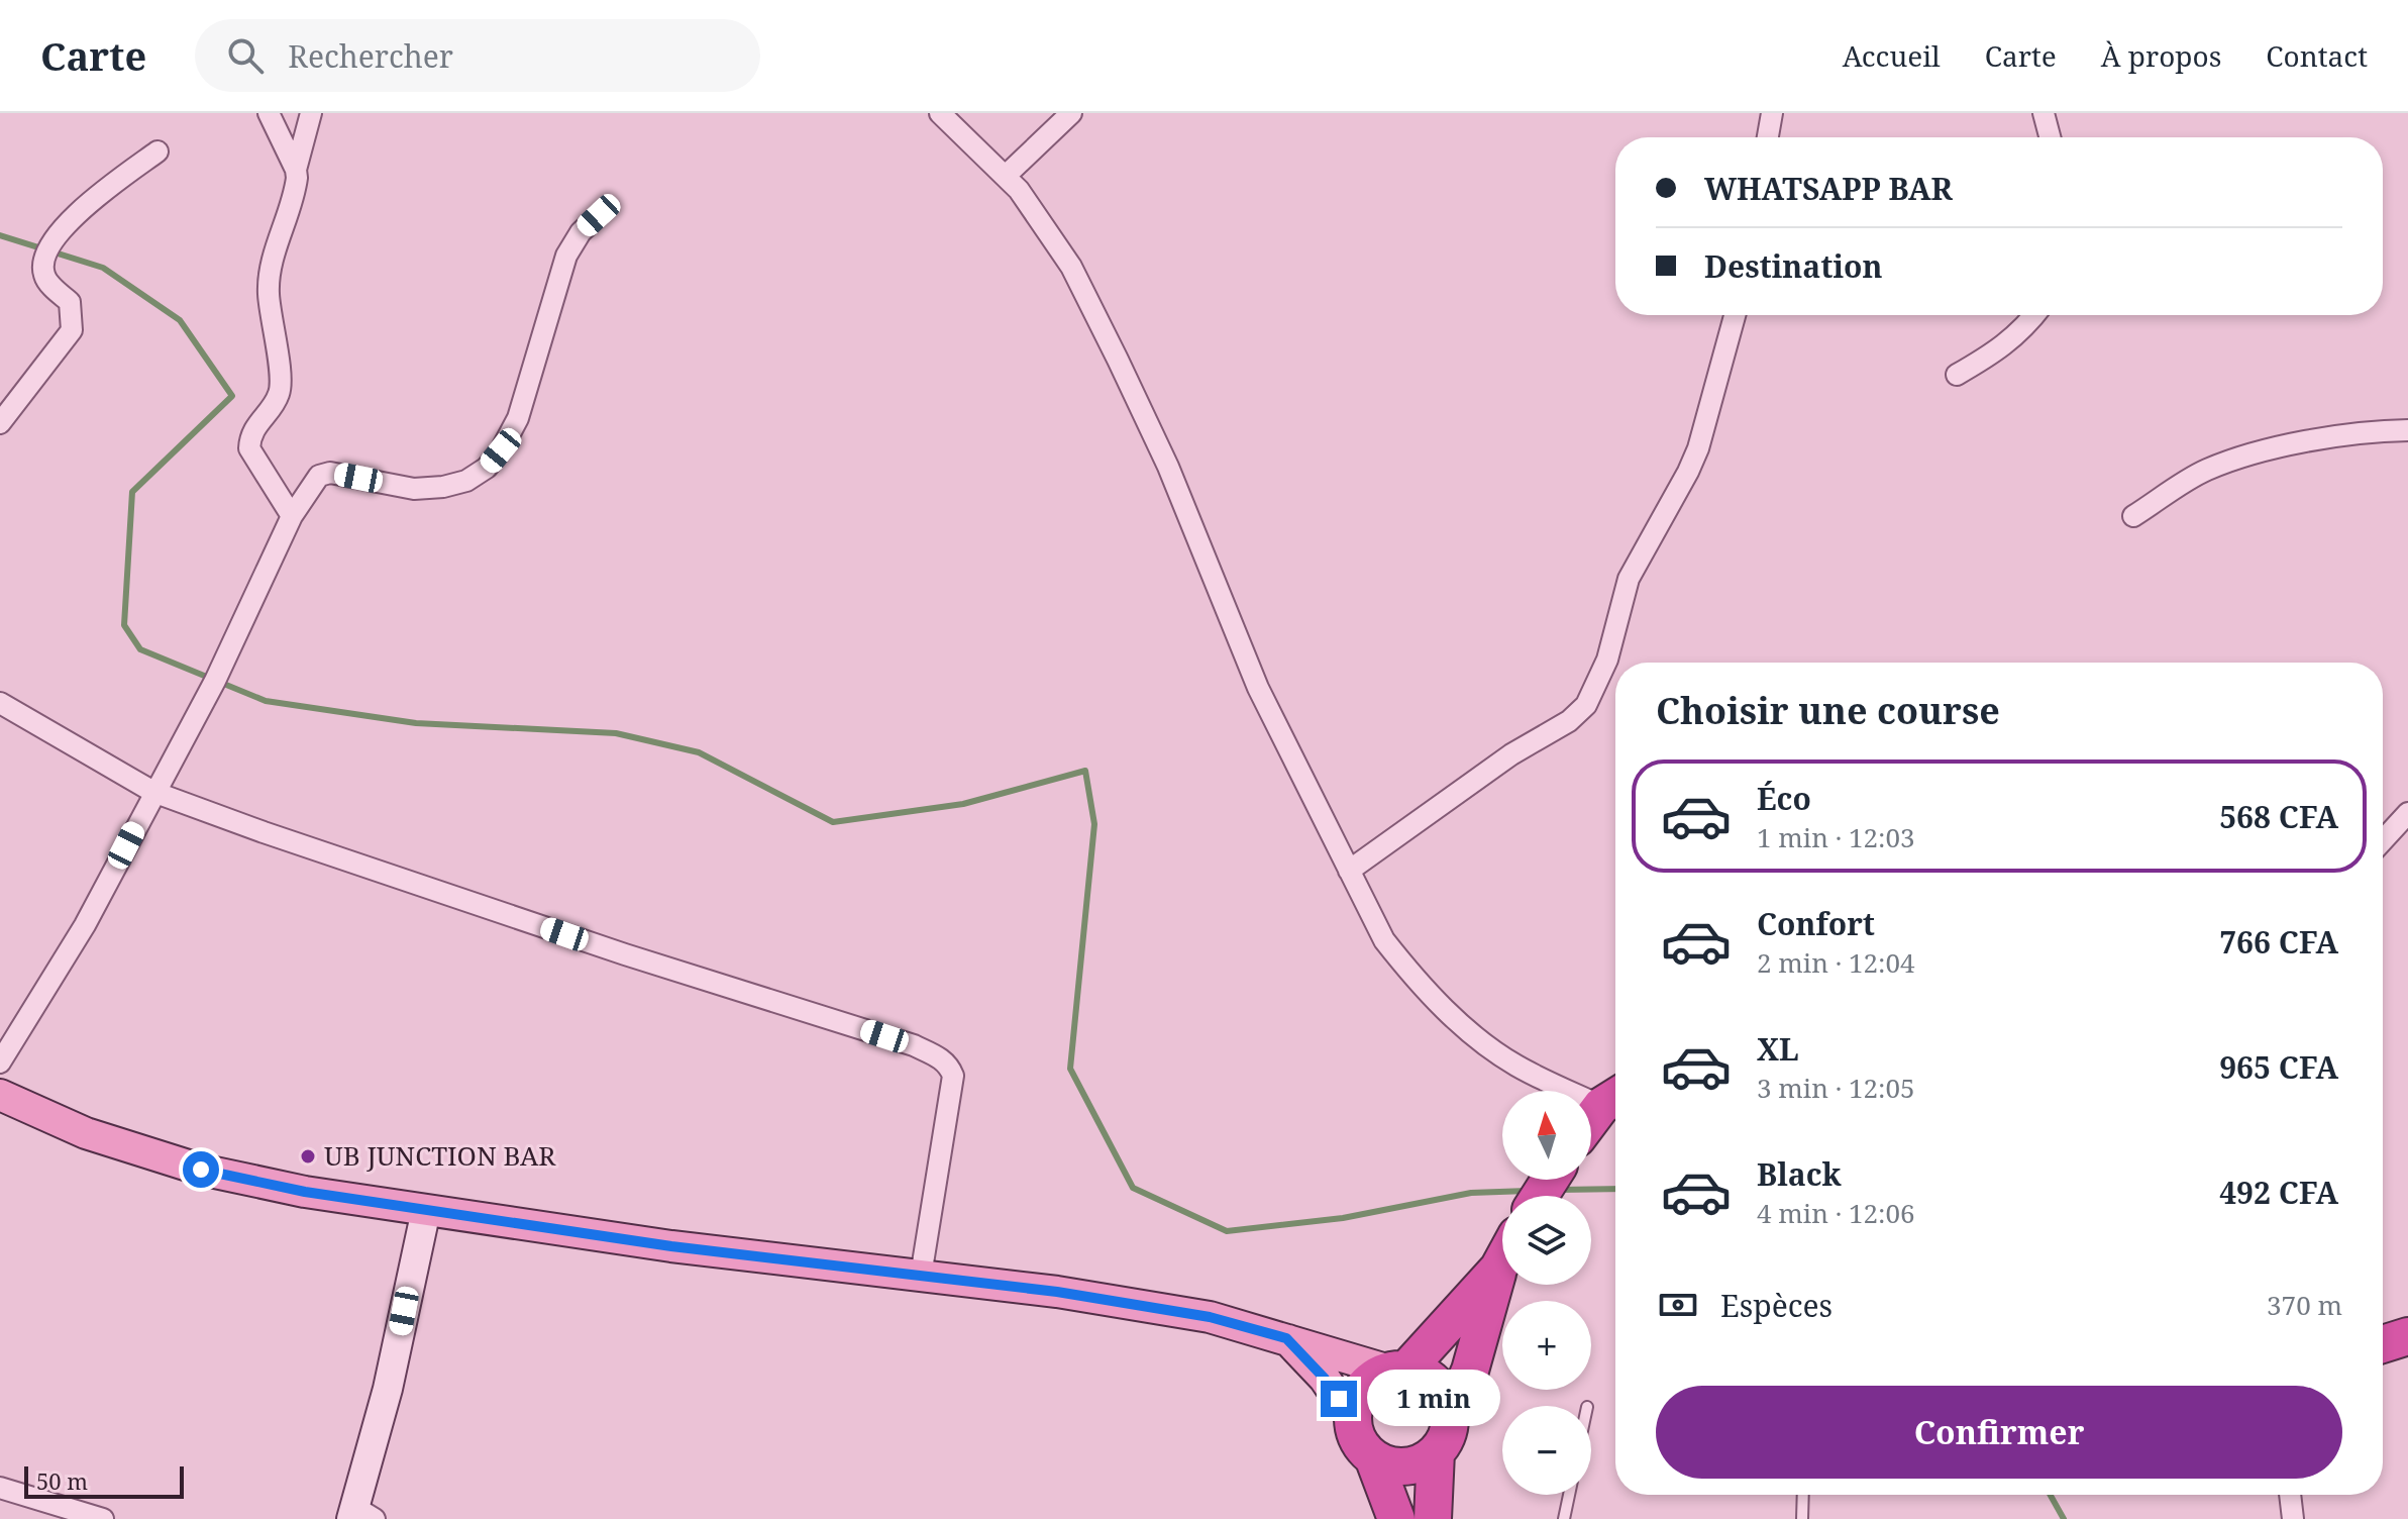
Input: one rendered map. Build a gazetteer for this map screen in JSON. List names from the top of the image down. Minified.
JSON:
{"places":["UB JUNCTION BAR"],"scale_bar":"50 m","north":"top","page":{"header":"Carte","search":"Rechercher","nav":["Accueil","Carte","À propos","Contact"],"banner":["WHATSAPP BAR","Destination"],"heading":"Choisir une course","list":[{"name":"Éco","note":"1 min · 12:03","value":"568 CFA"},{"name":"Confort","note":"2 min · 12:04","value":"766 CFA"},{"name":"XL","note":"3 min · 12:05","value":"965 CFA"},{"name":"Black","note":"4 min · 12:06","value":"492 CFA"}],"map_buttons":["+","−"],"pay":["Espèces","370 m"],"bubble":"1 min","buttons":"Confirmer","scale":"50 m"}}
